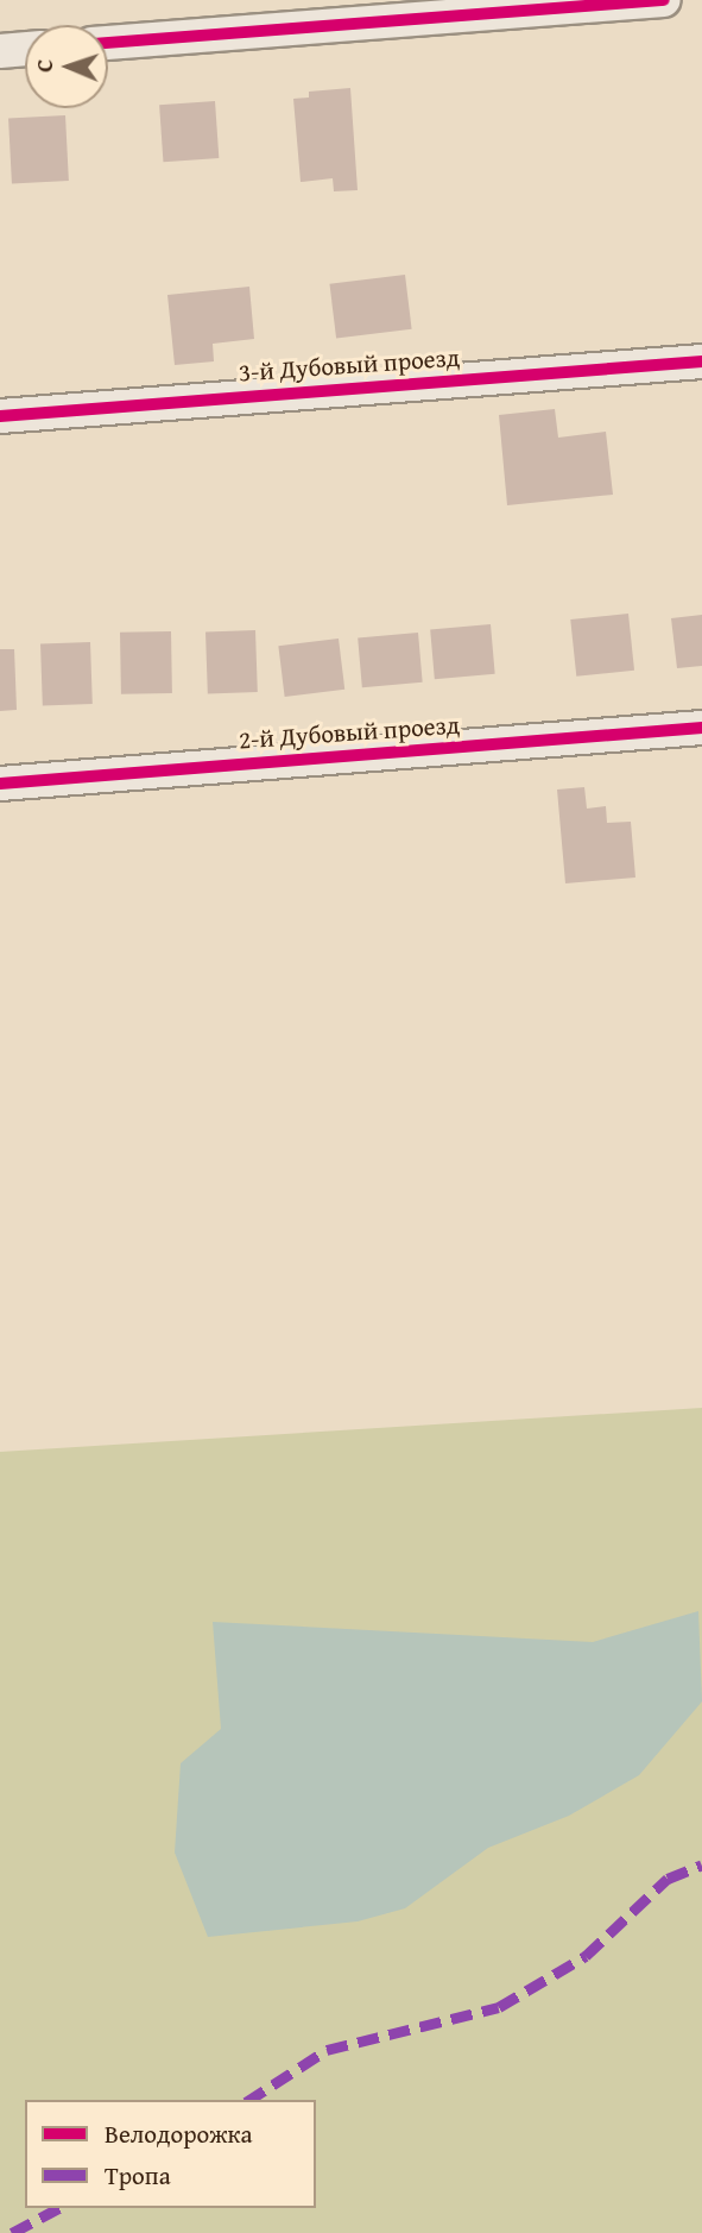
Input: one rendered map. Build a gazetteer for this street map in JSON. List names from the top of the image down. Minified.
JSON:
{"streets":{"street":["3-й Дубовый проезд","2-й Дубовый проезд"]},"legend":["Велодорожка","Тропа"],"north":"left"}
